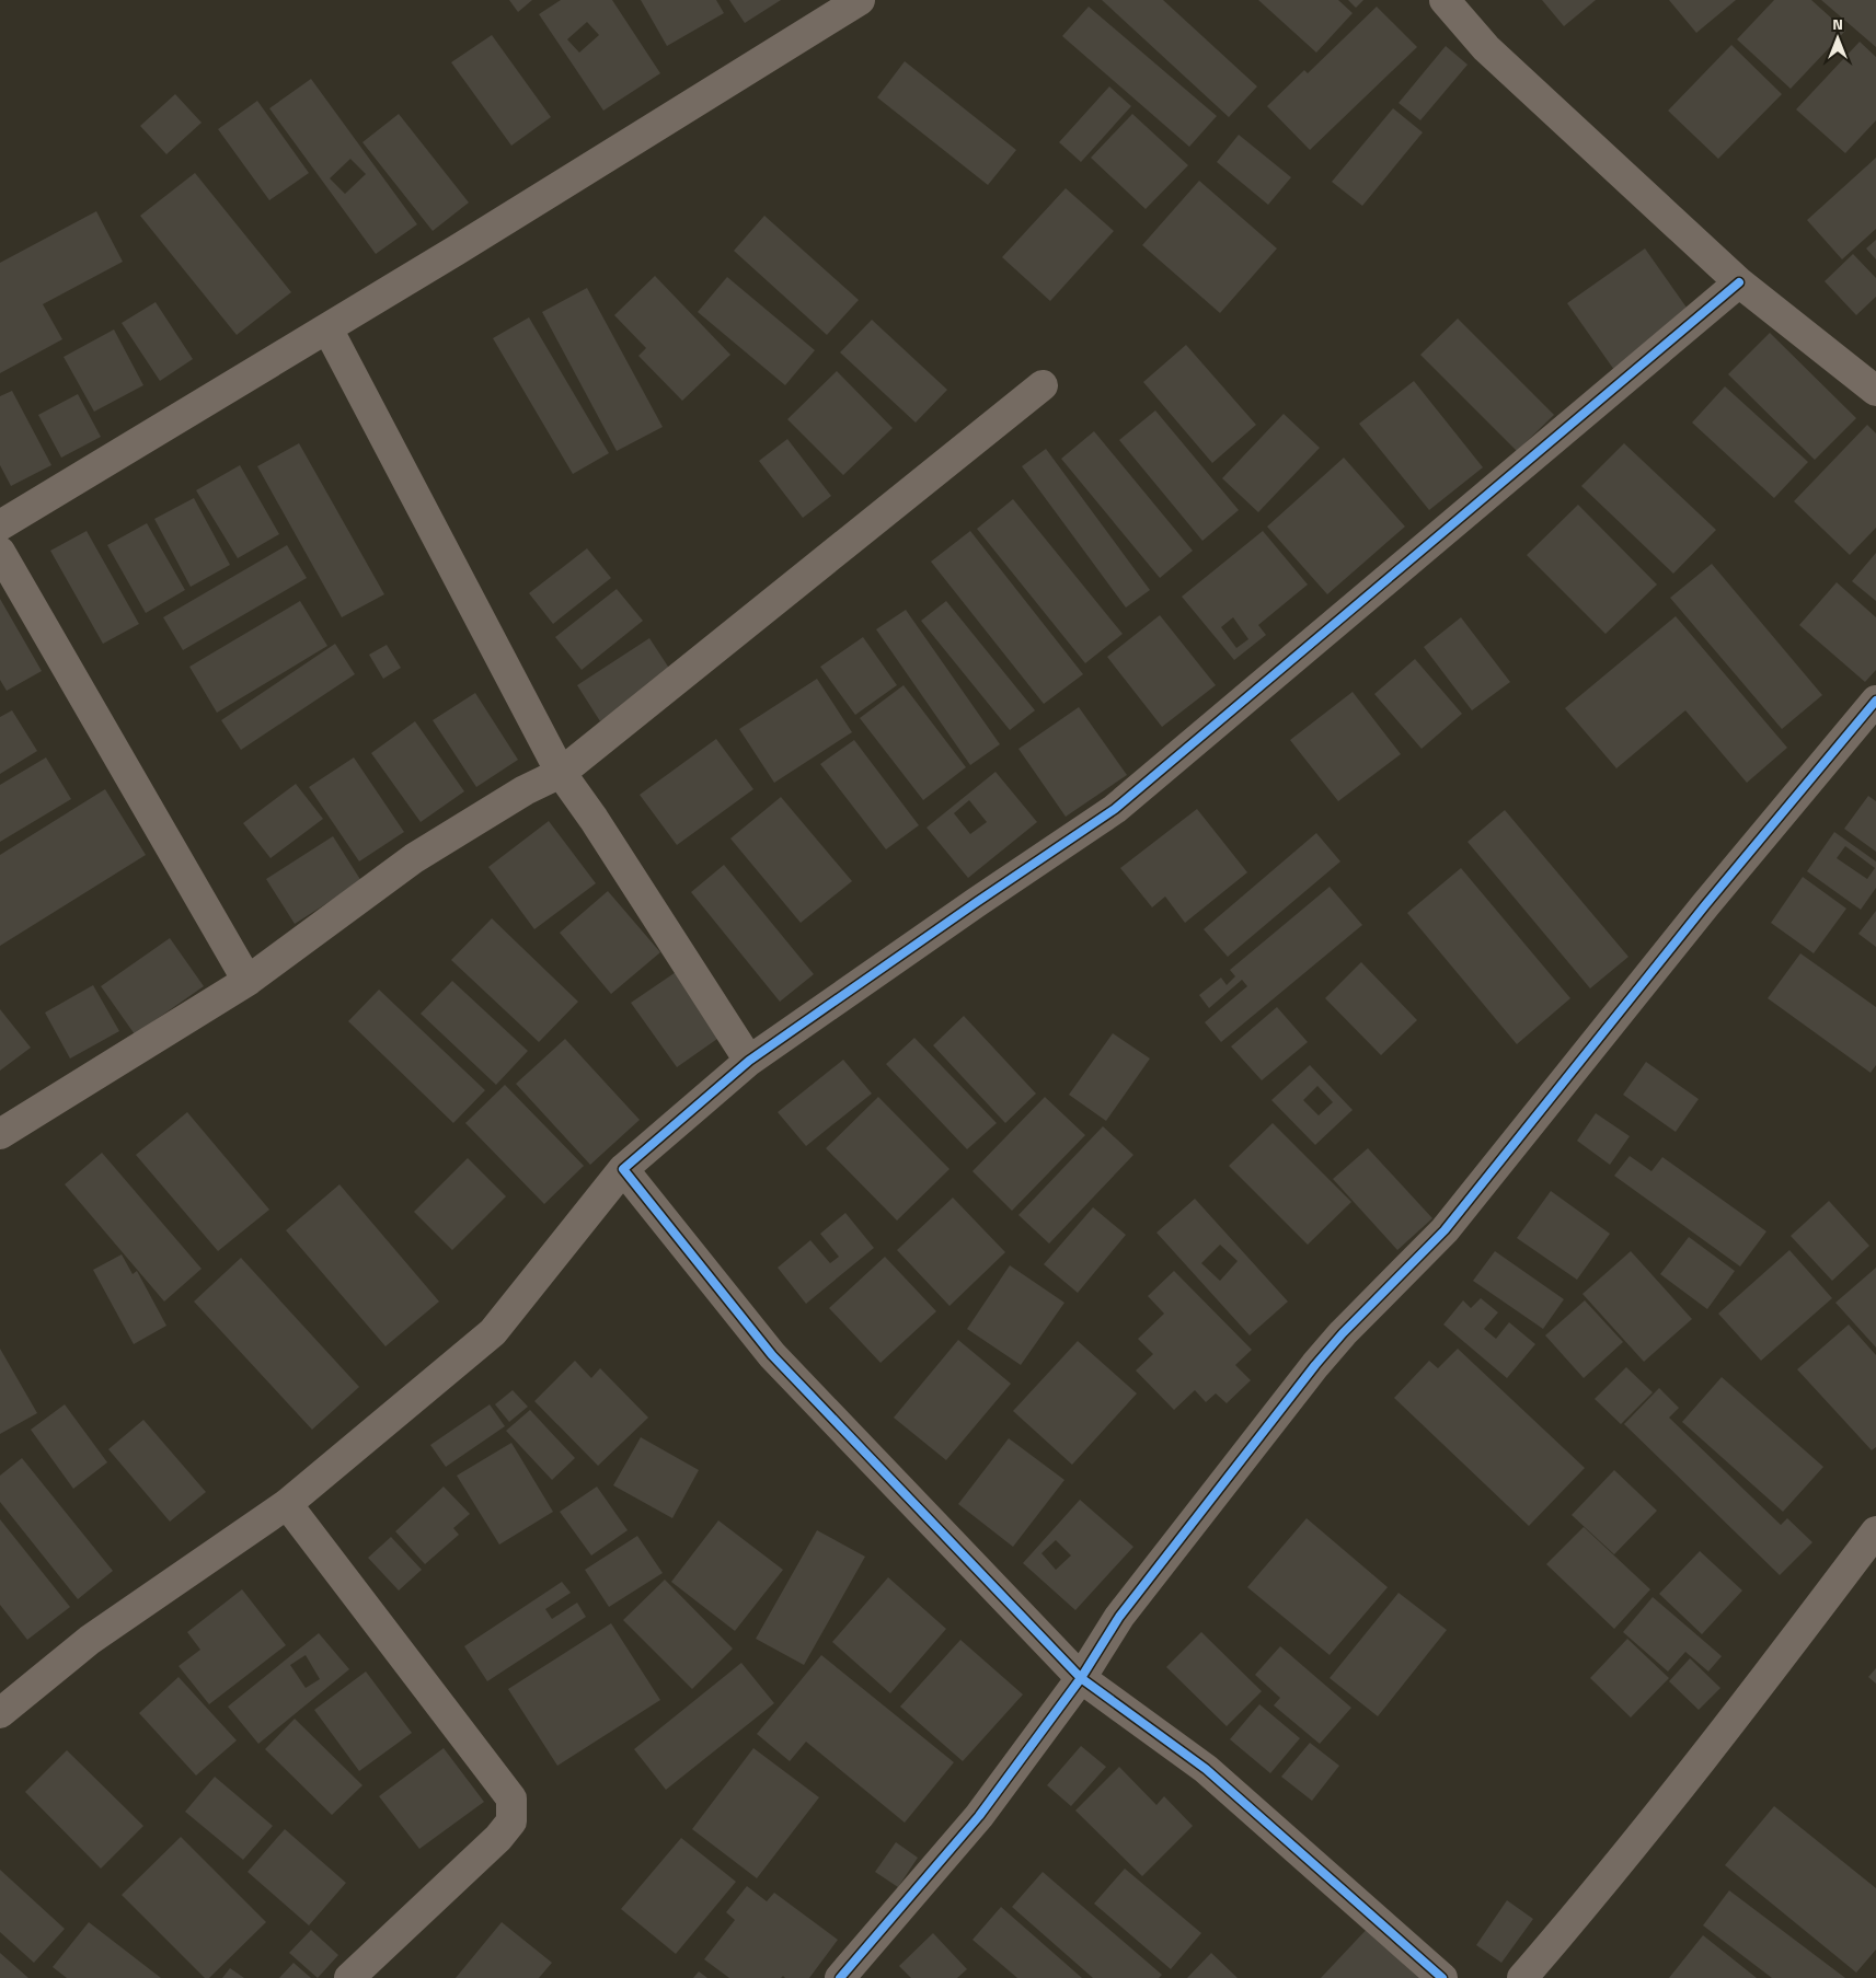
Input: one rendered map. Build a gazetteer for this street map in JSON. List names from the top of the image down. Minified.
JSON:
{"north":"top"}
